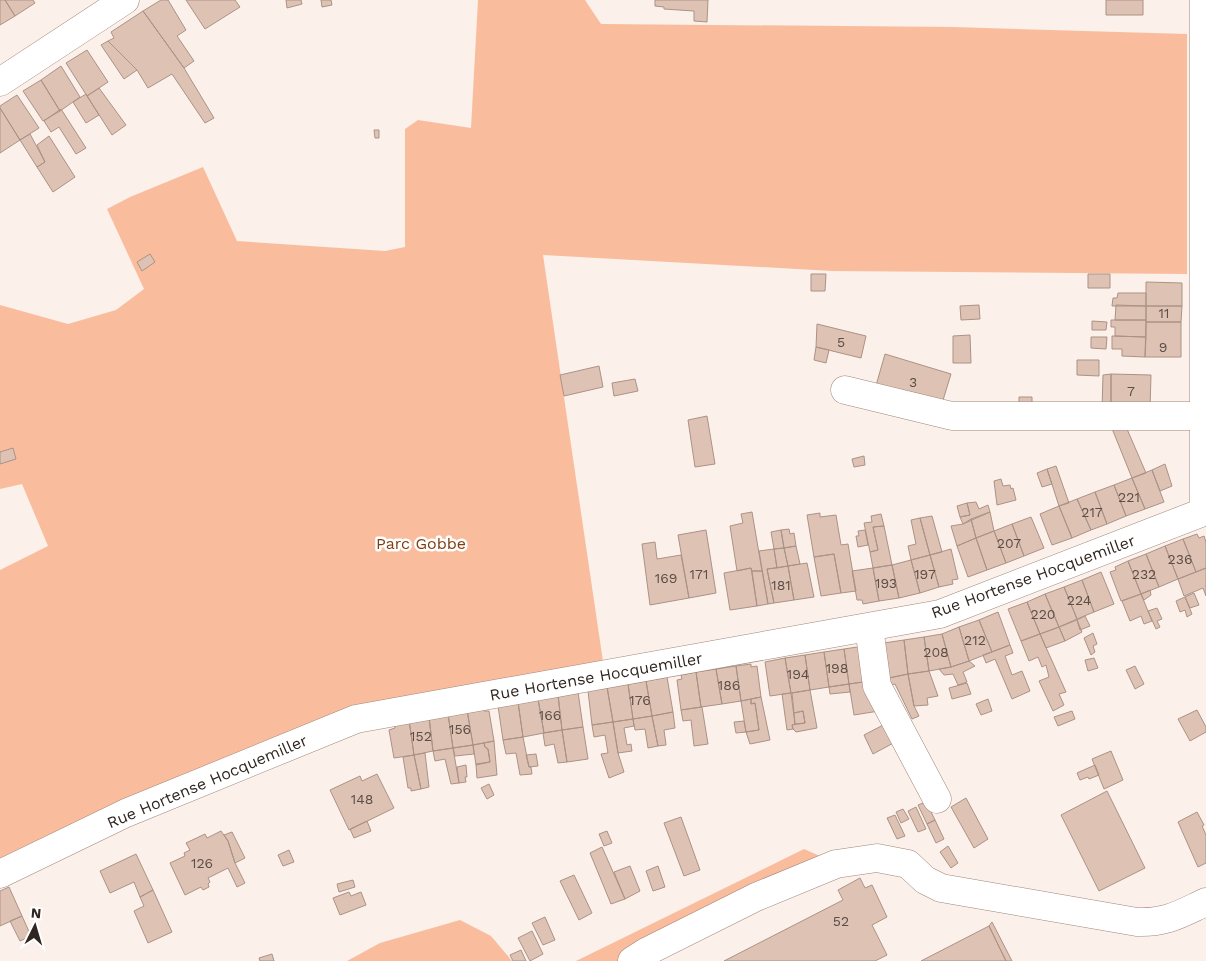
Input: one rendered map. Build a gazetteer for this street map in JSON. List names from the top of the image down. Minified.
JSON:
{"streets":{"street":["Rue Hortense Hocquemiller"]},"parks":["Parc Gobbe"],"house_numbers":["11","5","9","3","7","221","217","207","236","171","197","232","169","193","181","224","220","212","208","198","194","186","176","166","156","152","148","126","52"],"north":"top"}
